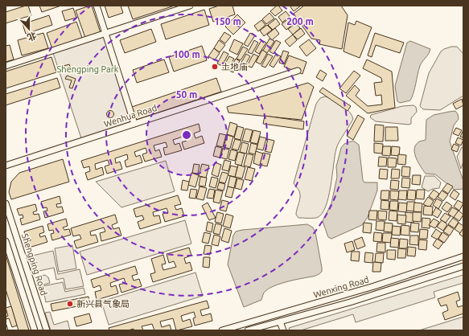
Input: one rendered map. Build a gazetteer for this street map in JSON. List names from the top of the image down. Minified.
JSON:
{"streets":{"street":["Wenhua Road","Shengping Road","Wenxing Road"]},"parks":["Shengping Park"],"places":["土地庙","新兴县气象局"],"north":"bottom","rings":["200 m","150 m","100 m","50 m"]}
